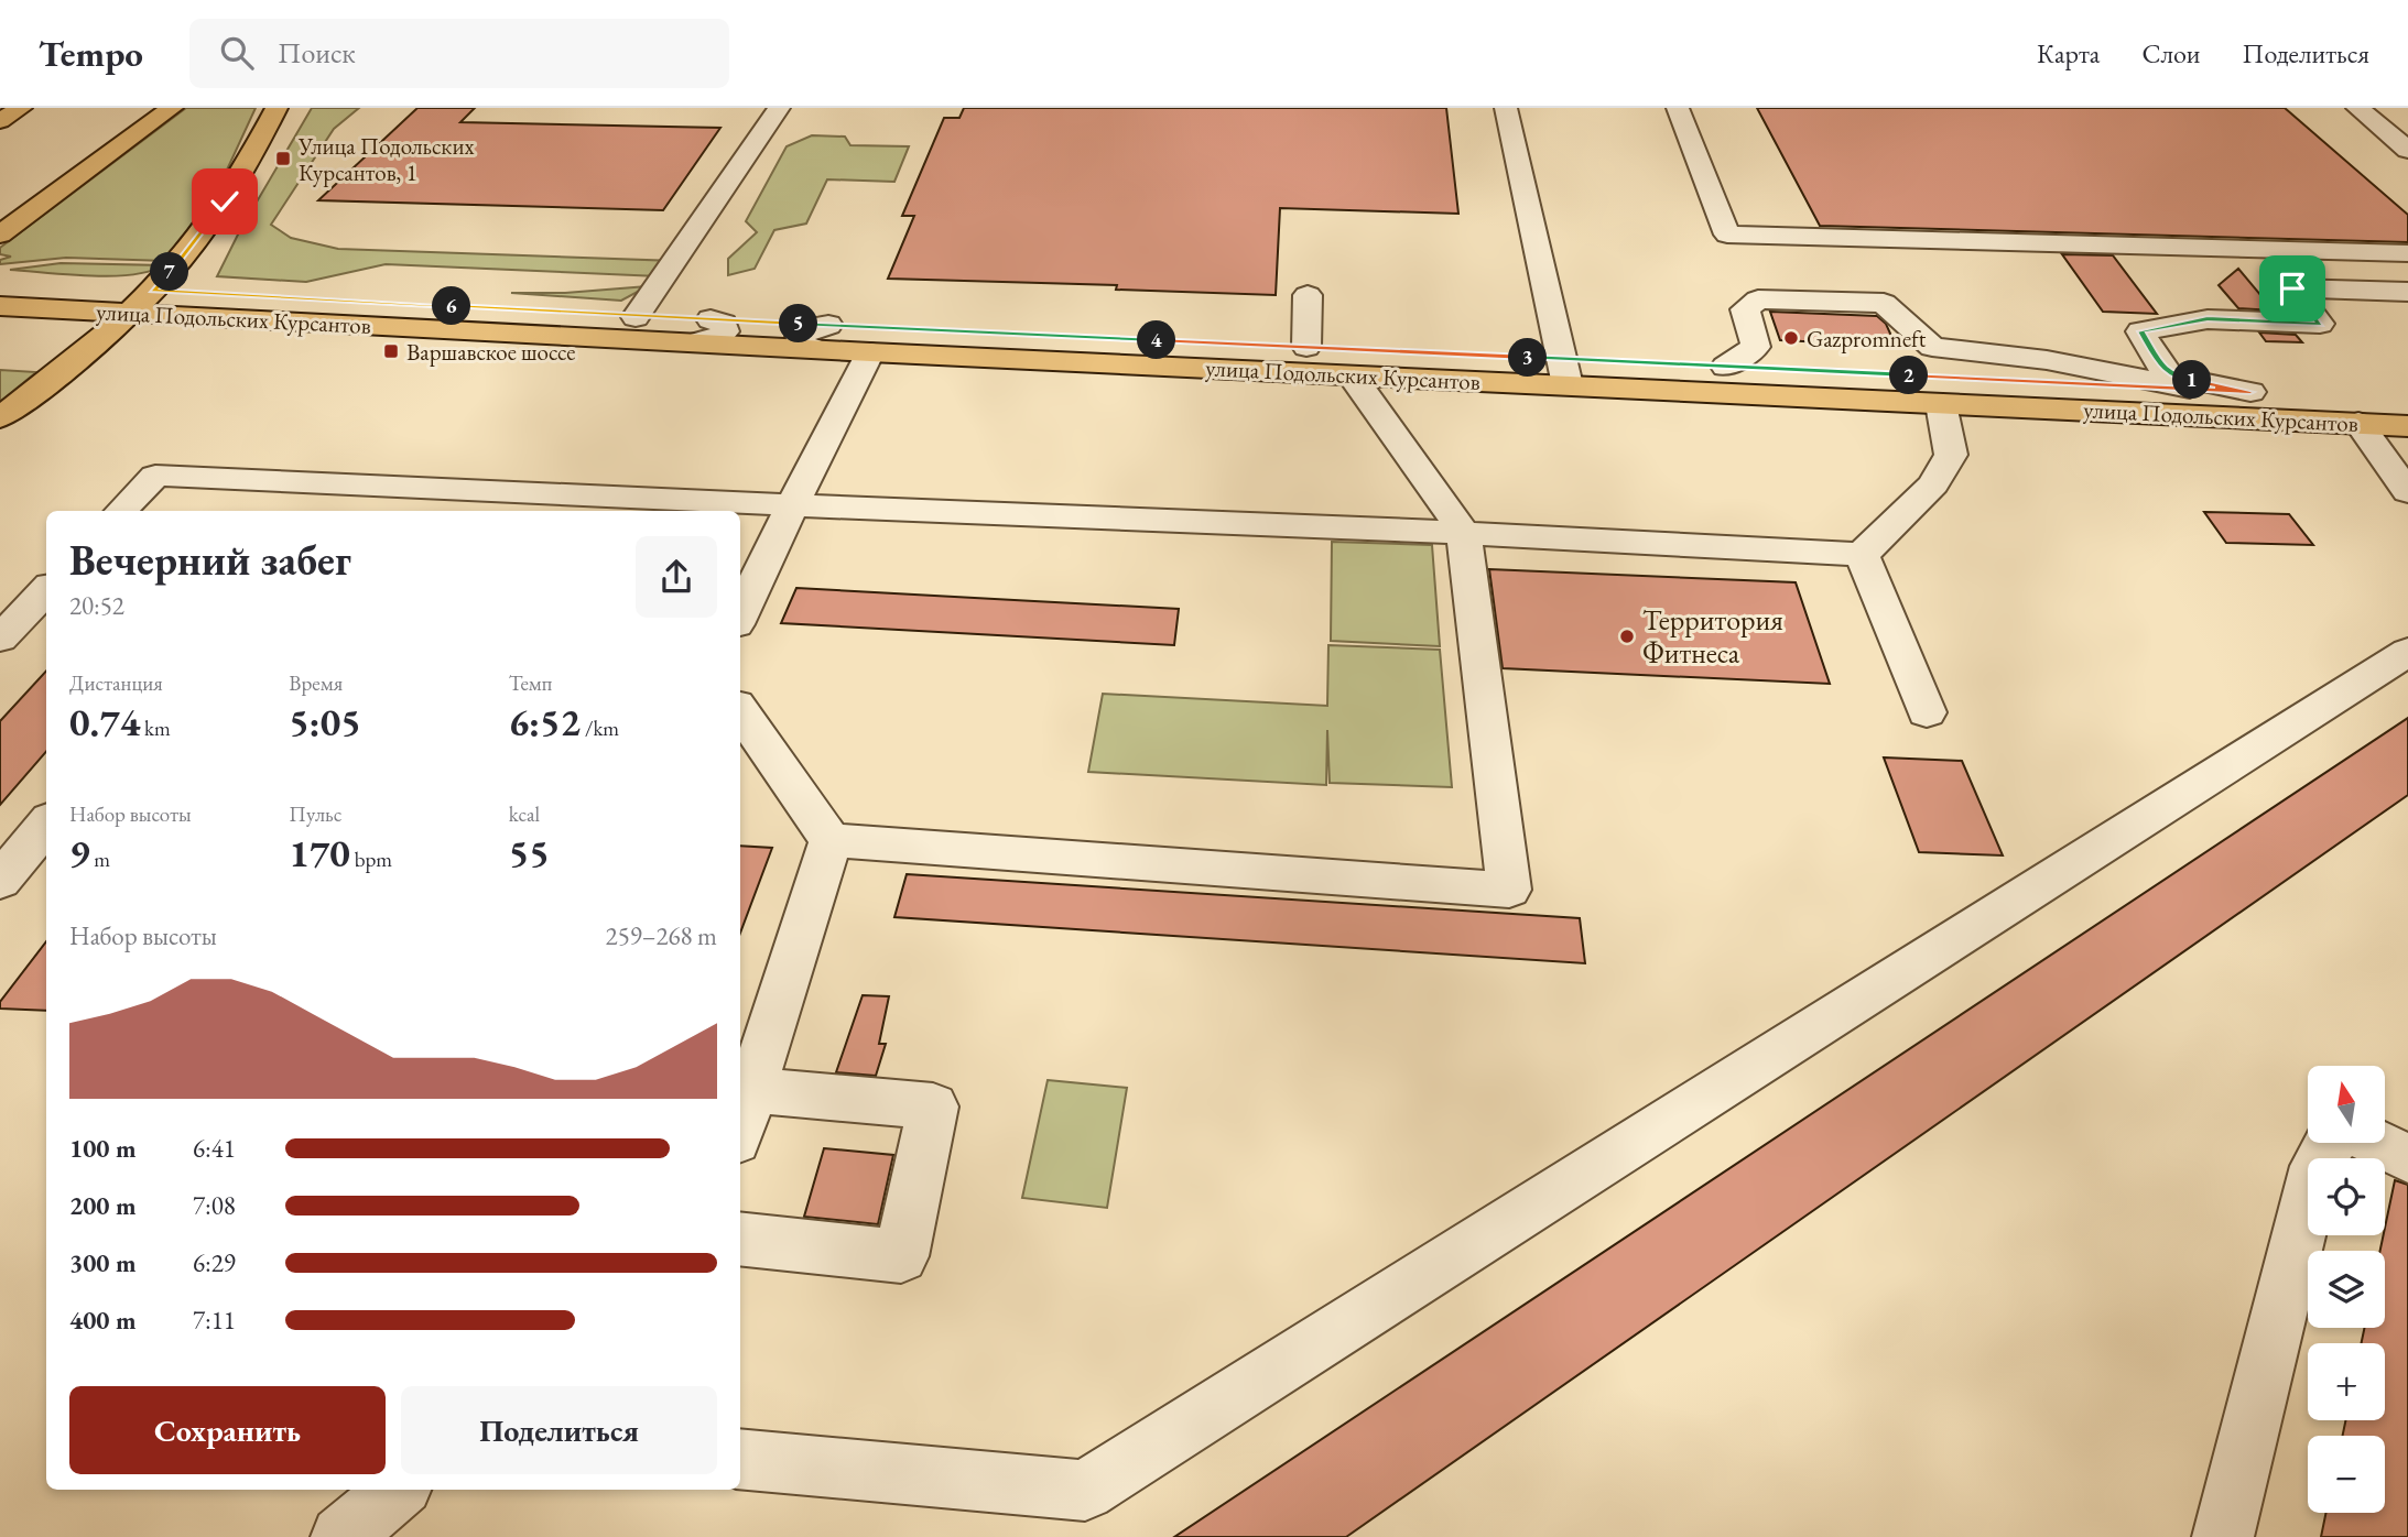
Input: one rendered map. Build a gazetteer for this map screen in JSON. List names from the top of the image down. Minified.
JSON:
{"streets":{"main road":["улица Подольских Курсантов"]},"places":{"transit":["Улица Подольских Курсантов, 1","Варшавское шоссе"],"other":["Gazpromneft","Территория Фитнеса"]},"north":"top","page":{"header":"Tempo","search":"Поиск","nav":["Карта","Слои","Поделиться"],"pins":["7","6","5","4","3","2","1"],"heading":["Вечерний забег","20:52"],"stats":[["Дистанция","0.74 km"],["Время","5:05"],["Темп","6:52 /km"],["Набор высоты","9 m"],["Пульс","170 bpm"],["kcal","55"]],"chart":["Набор высоты","259–268 m"],"map_buttons":["+","−"],"list":[{"name":"100 m","note":"6:41"},{"name":"200 m","note":"7:08"},{"name":"300 m","note":"6:29"},{"name":"400 m","note":"7:11"}],"buttons":["Сохранить","Поделиться"]}}
